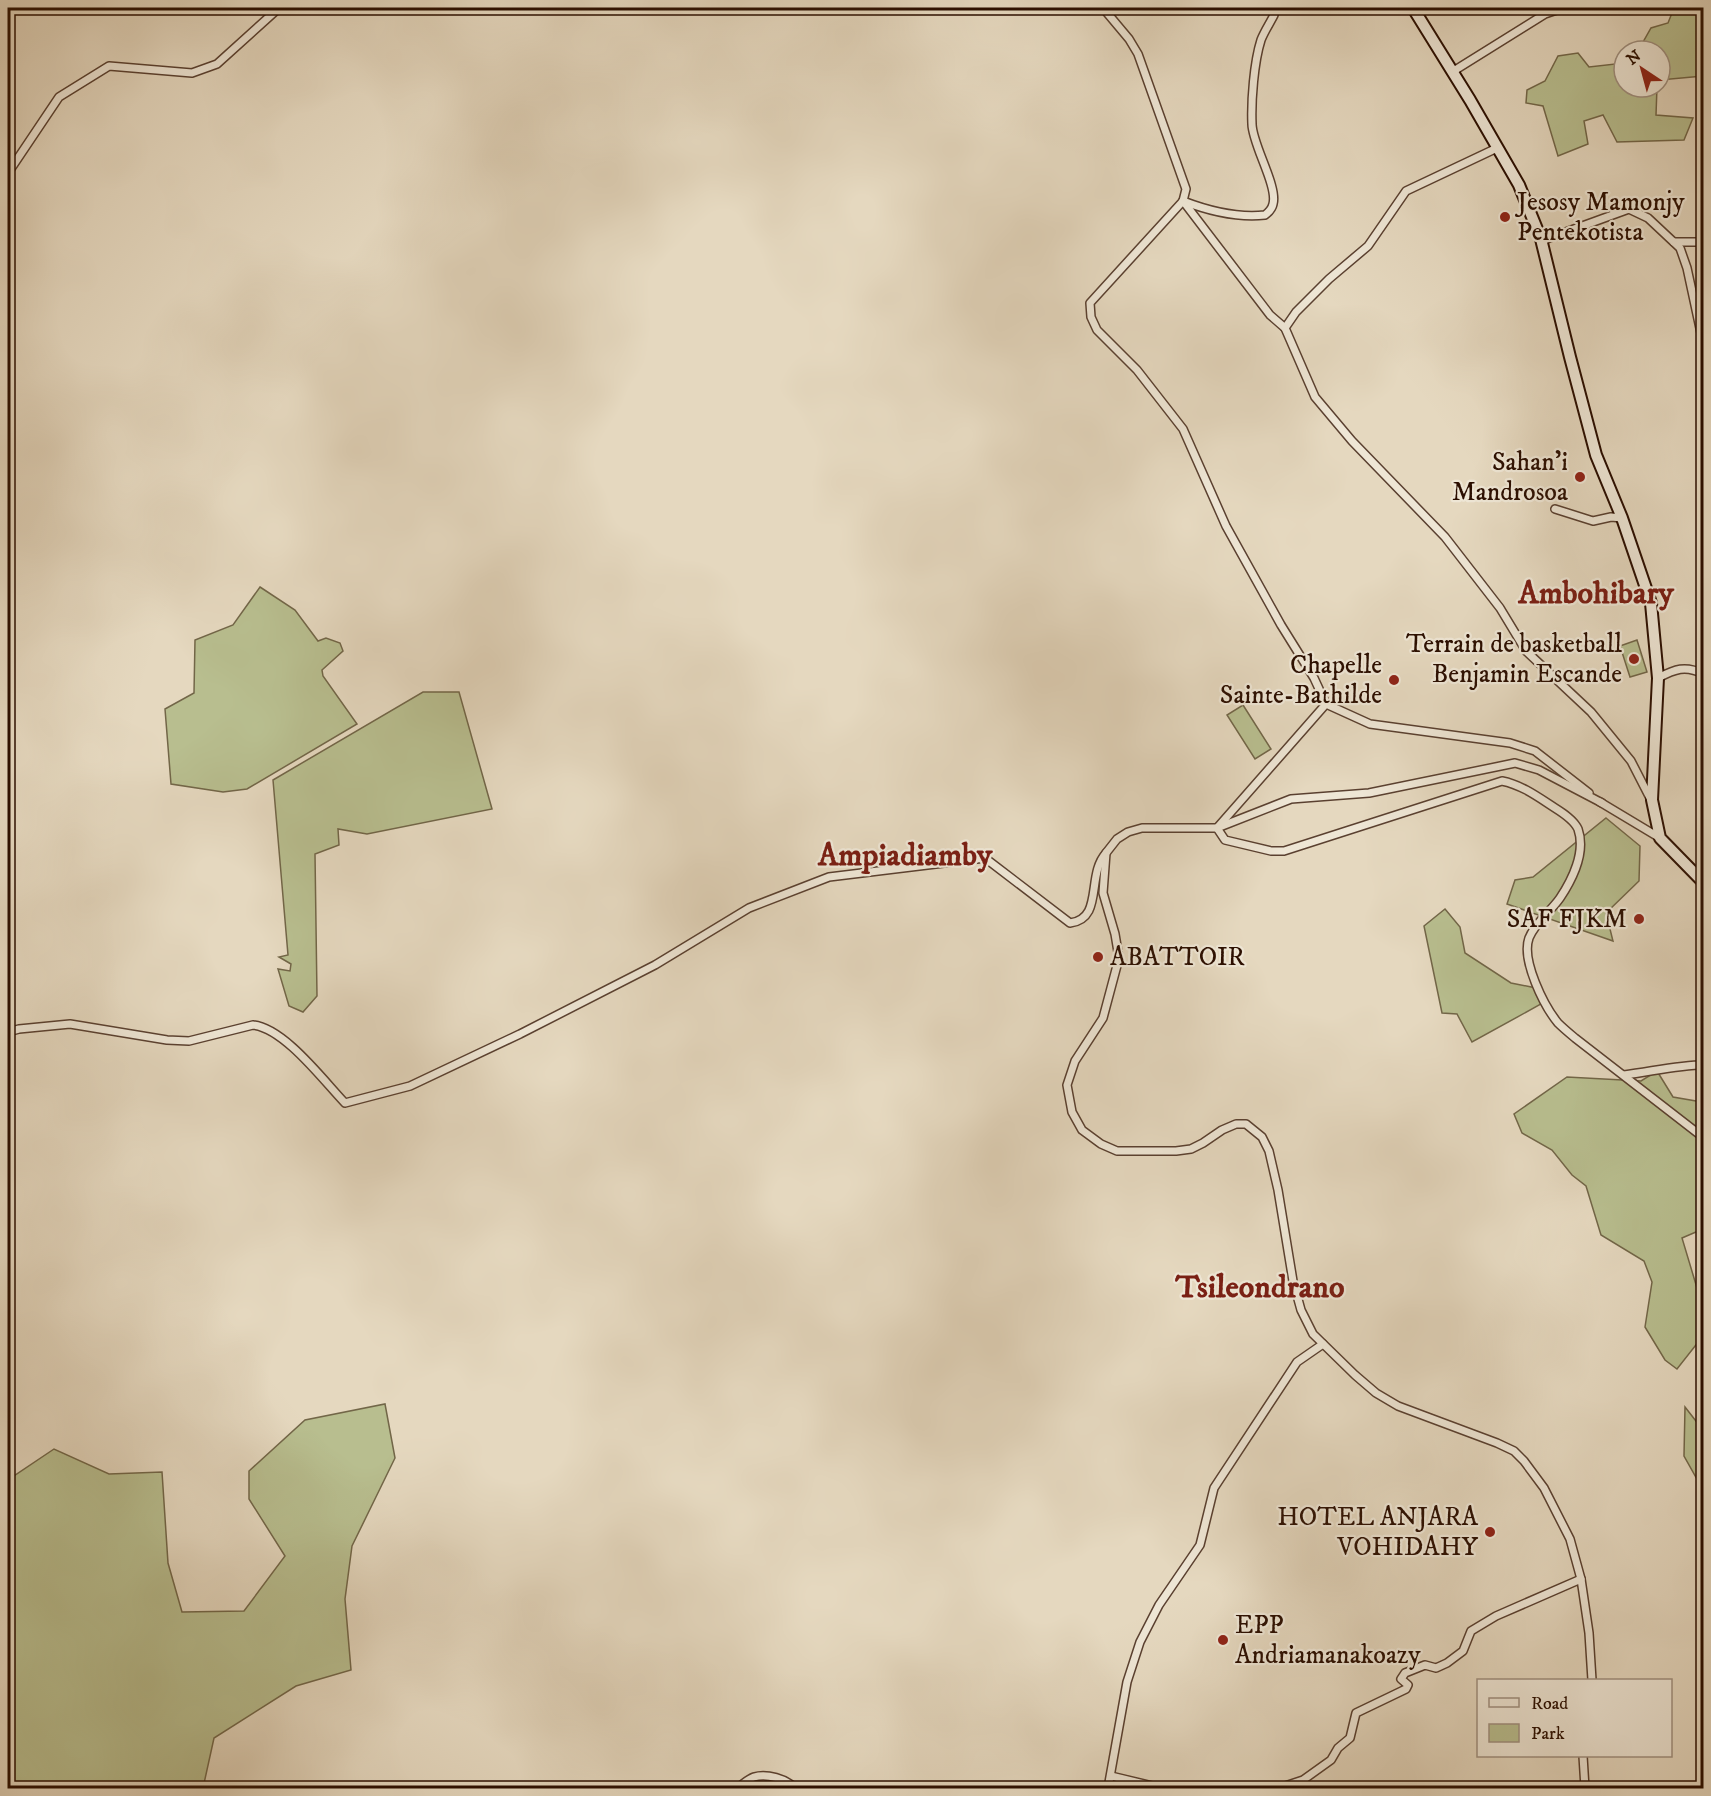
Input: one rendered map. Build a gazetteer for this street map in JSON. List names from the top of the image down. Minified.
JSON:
{"districts":["Ambohibary","Ampiadiamby","Tsileondrano"],"places":["Jesosy Mamonjy Pentekotista","Sahan'i Mandrosoa","Terrain de basketball Benjamin Escande","Chapelle Sainte-Bathilde","SAF FJKM","ABATTOIR","HOTEL ANJARA VOHIDAHY","EPP Andriamanakoazy"],"legend":["Road","Park"],"north":"top left"}
